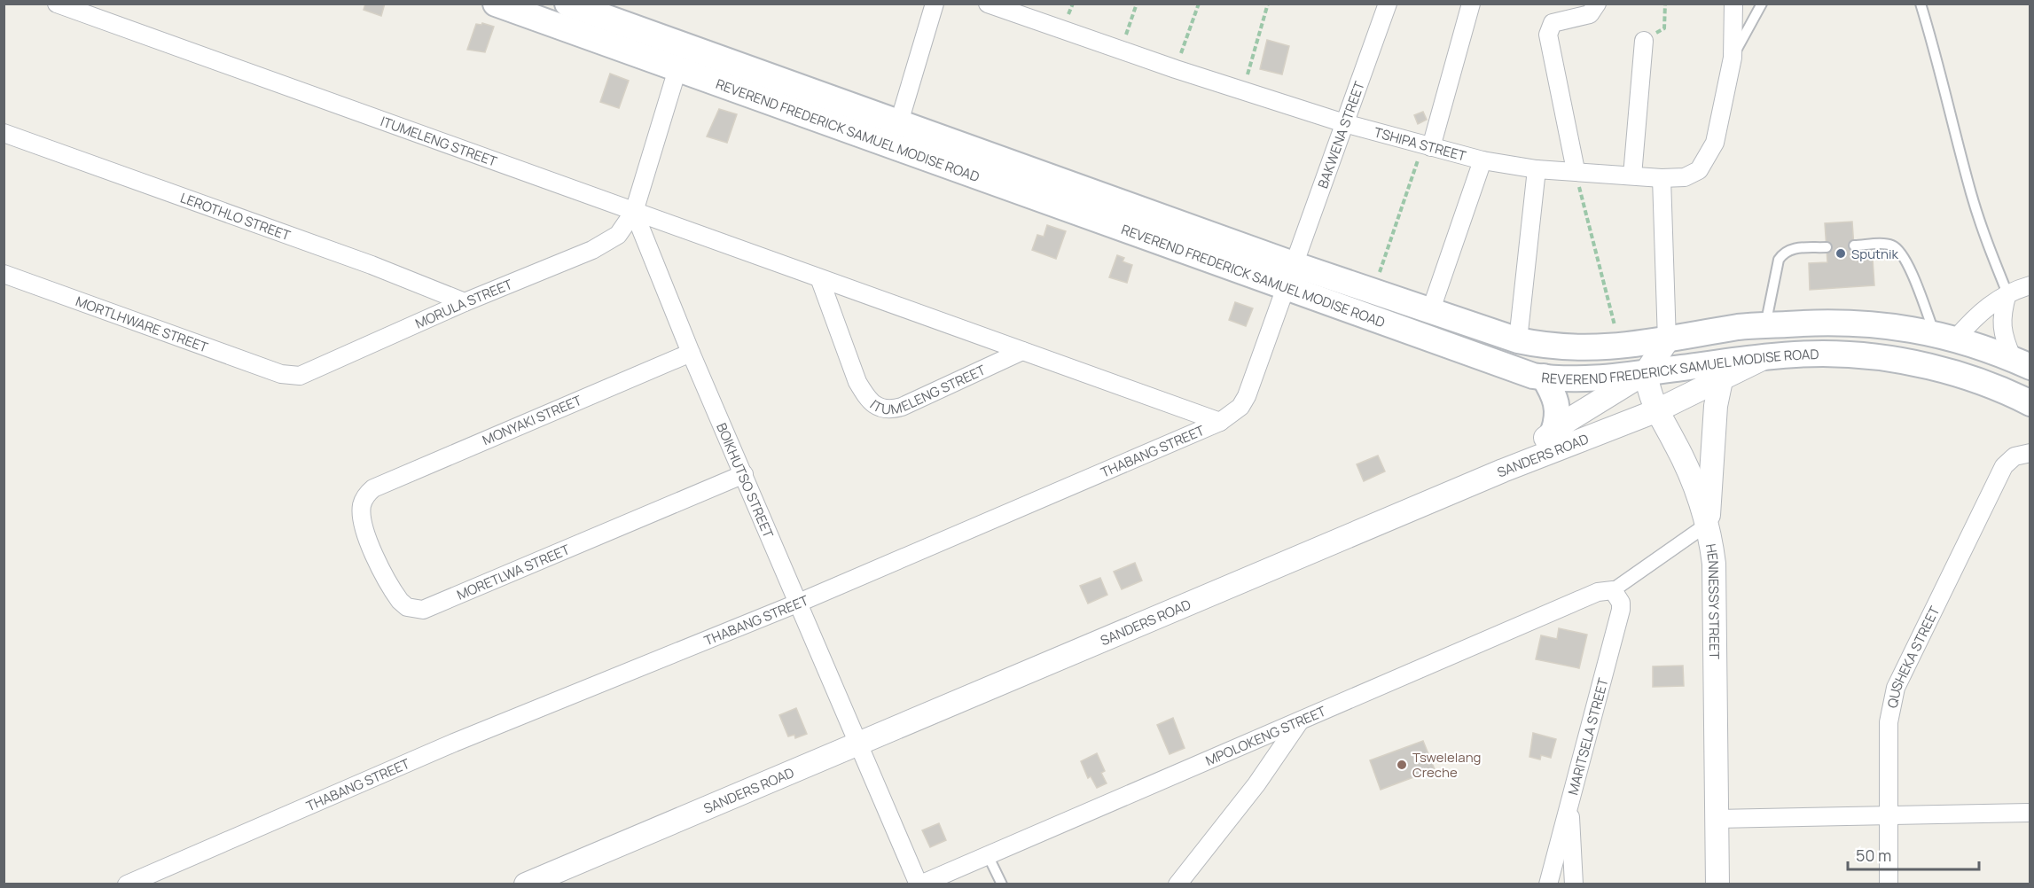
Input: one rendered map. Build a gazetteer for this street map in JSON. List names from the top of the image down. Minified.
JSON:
{"streets":{"main road":["REVEREND FREDERICK SAMUEL MODISE ROAD"],"street":["BAKWENA STREET","ITUMELENG STREET","TSHIPA STREET","LEROTHLO STREET","MORULA STREET","MORTLHWARE STREET","MONYAKI STREET","THABANG STREET","SANDERS ROAD","BOIKHUTSO STREET","MORETLWA STREET","HENNESSY STREET","QUSHEKA STREET","MPOLOKENG STREET","MARITSELA STREET"]},"crossings":[["REVEREND FREDERICK SAMUEL MODISE ROAD","BAKWENA STREET"],["REVEREND FREDERICK SAMUEL MODISE ROAD","THABANG STREET"],["REVEREND FREDERICK SAMUEL MODISE ROAD","SANDERS ROAD"],["REVEREND FREDERICK SAMUEL MODISE ROAD","HENNESSY STREET"],["BAKWENA STREET","TSHIPA STREET"],["BAKWENA STREET","THABANG STREET"],["ITUMELENG STREET","MORULA STREET"],["ITUMELENG STREET","THABANG STREET"],["ITUMELENG STREET","BOIKHUTSO STREET"],["LEROTHLO STREET","MORULA STREET"],["MORULA STREET","MORTLHWARE STREET"],["MORULA STREET","BOIKHUTSO STREET"],["MONYAKI STREET","BOIKHUTSO STREET"],["MONYAKI STREET","MORETLWA STREET"],["THABANG STREET","BOIKHUTSO STREET"],["SANDERS ROAD","BOIKHUTSO STREET"],["SANDERS ROAD","HENNESSY STREET"],["BOIKHUTSO STREET","MORETLWA STREET"],["BOIKHUTSO STREET","MPOLOKENG STREET"],["MPOLOKENG STREET","MARITSELA STREET"]],"places":["Sputnik","Tswelelang Creche"],"scale_bar":"50 m"}
